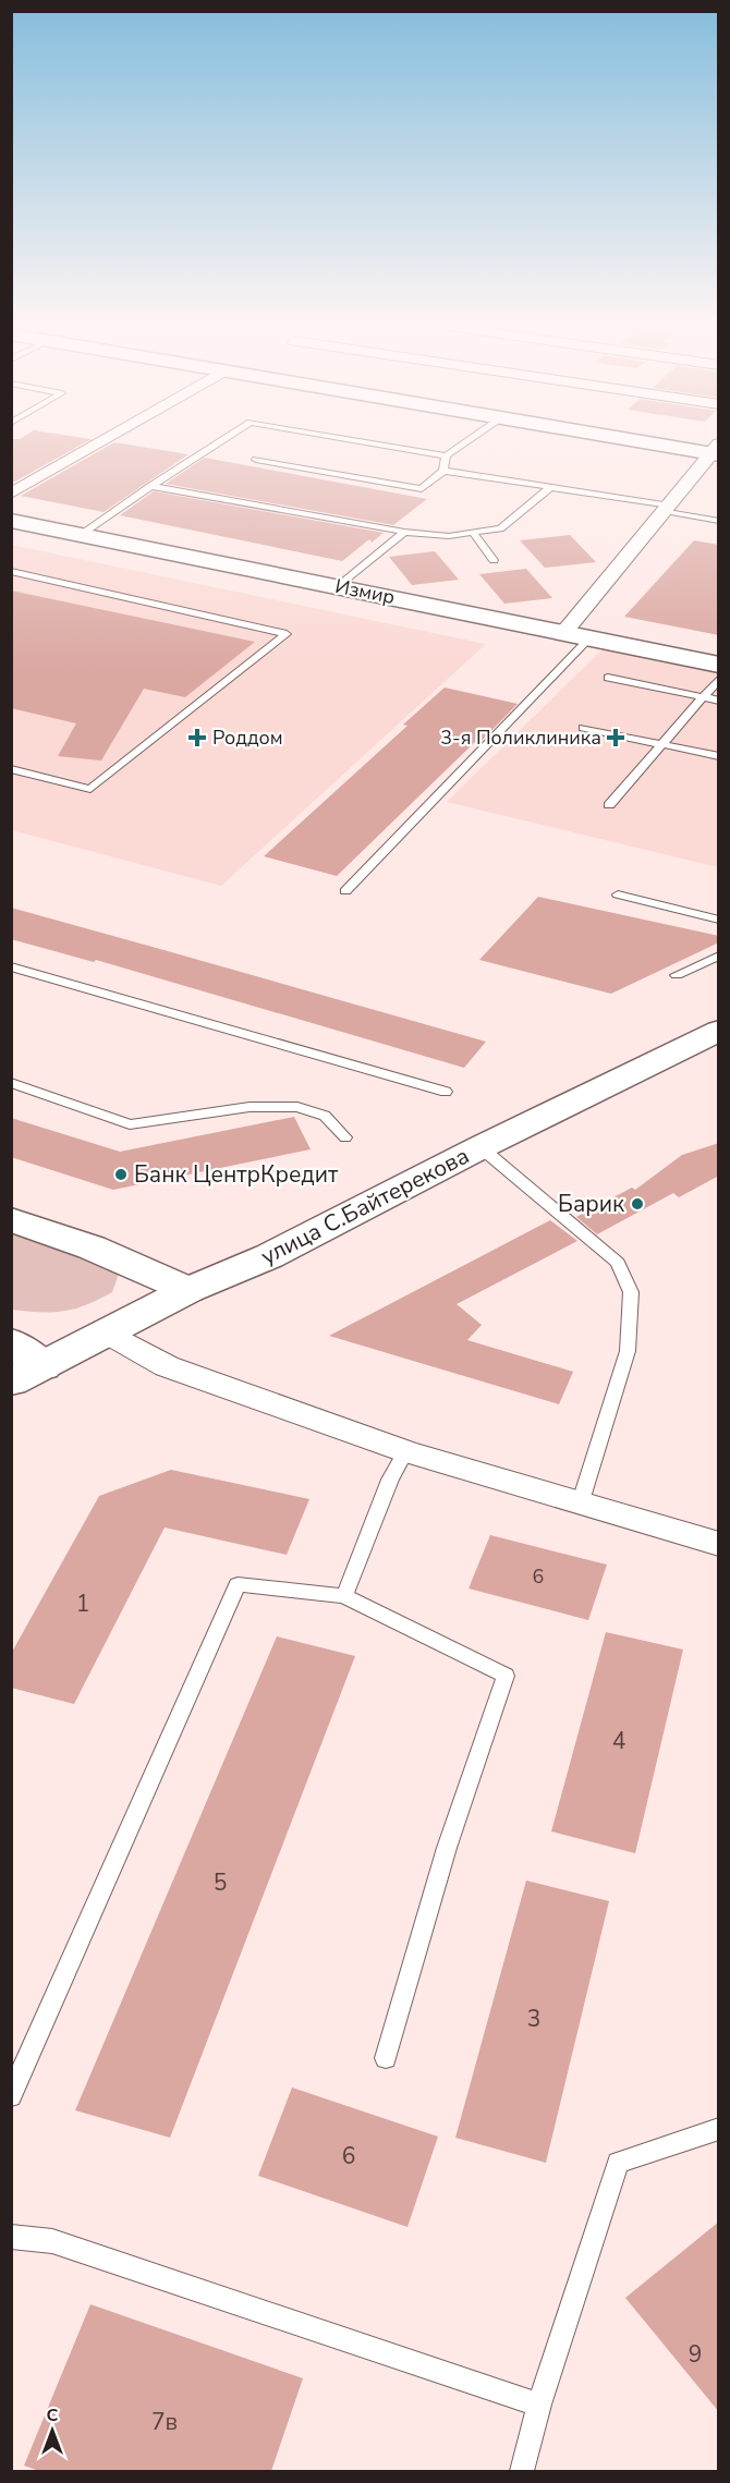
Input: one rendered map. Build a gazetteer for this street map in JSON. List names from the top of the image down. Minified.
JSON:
{"streets":{"main road":["Измир","улица С.Байтерекова"]},"places":{"health":["Роддом","3-я Поликлиника"],"other":["Банк ЦентрКредит","Барик"]},"house_numbers":["6","1","4","5","3","6","9","7в"],"north":"top"}
